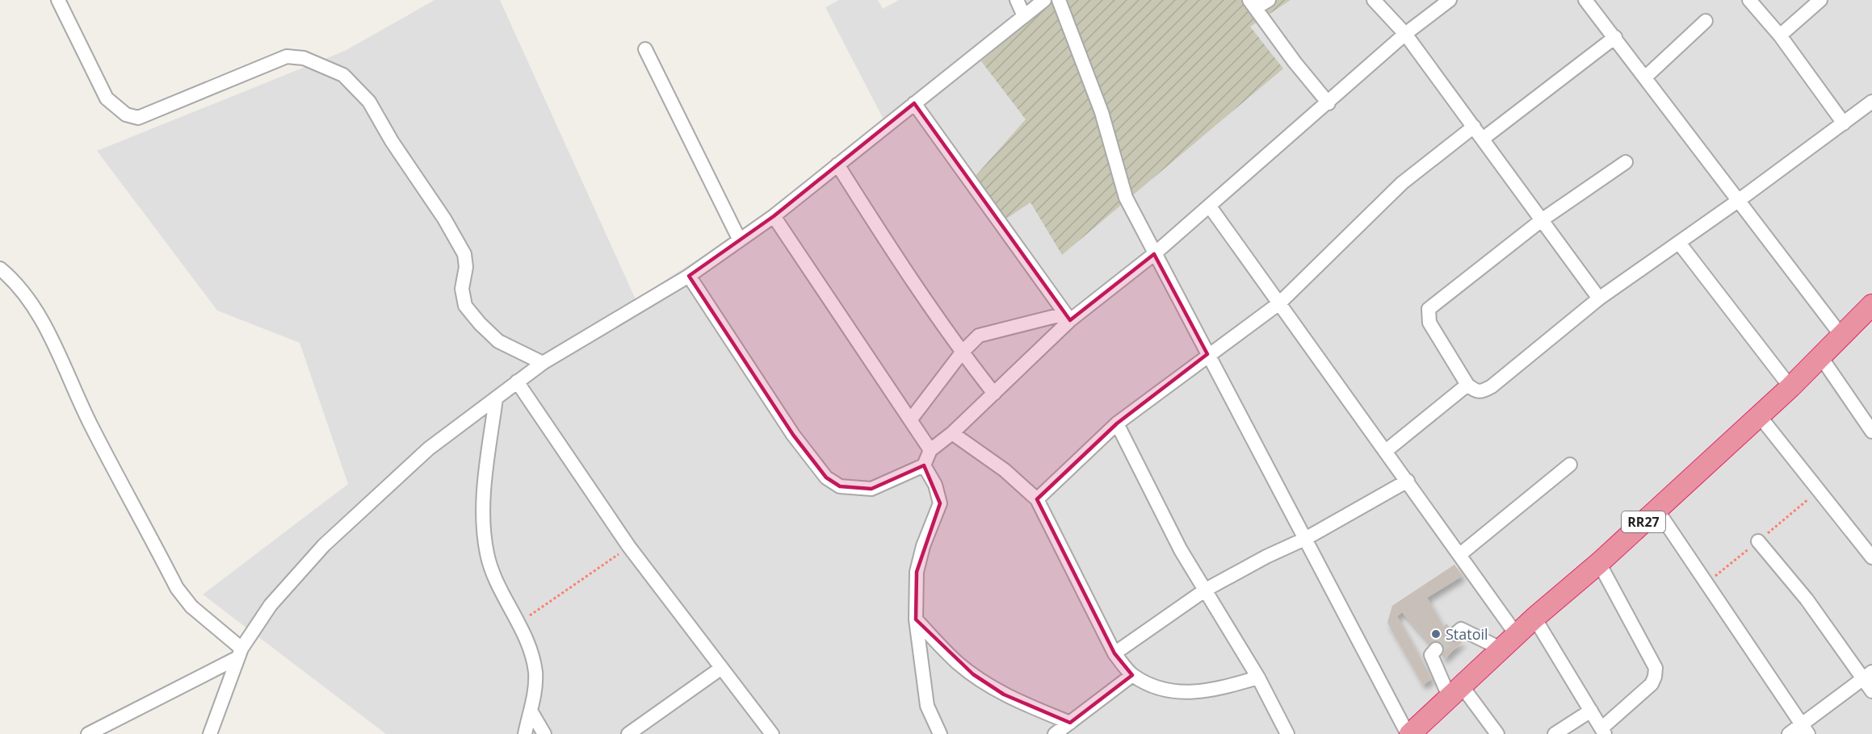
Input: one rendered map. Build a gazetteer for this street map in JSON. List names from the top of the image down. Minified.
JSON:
{"streets":{"highway":["RR27"]},"places":["Statoil"]}
